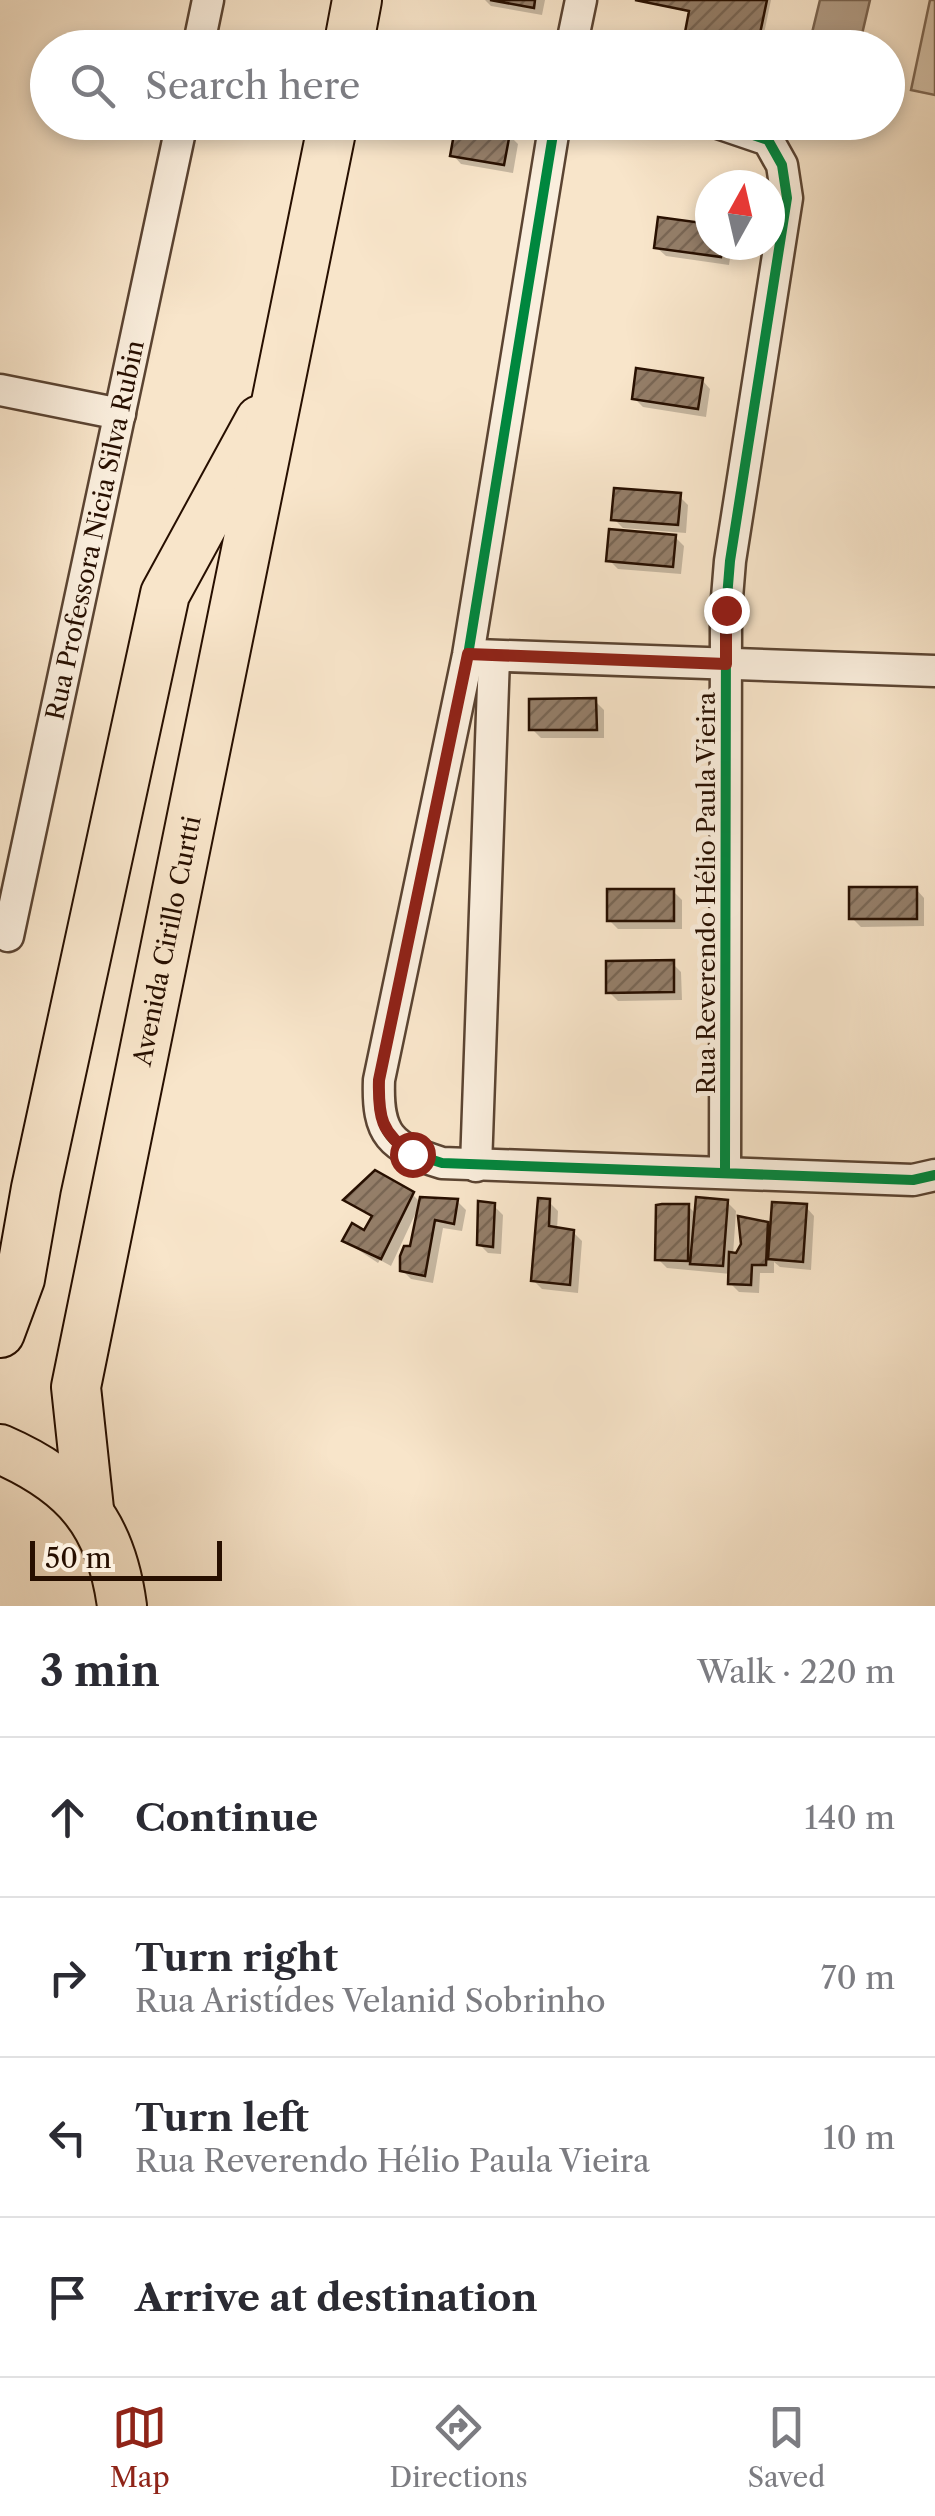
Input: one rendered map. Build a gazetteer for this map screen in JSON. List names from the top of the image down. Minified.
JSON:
{"streets":{"main road":["Avenida Cirillo Curtti"],"street":["Rua Professora Nicia Silva Rubin","Rua Reverendo Hélio Paula Vieira"]},"scale_bar":"50 m","north":"top","page":{"search":"Search here","scale":"50 m","heading":["3 min","Walk · 220 m"],"list":[["Continue","140 m"],["Turn right","Rua Aristídes Velanid Sobrinho","70 m"],["Turn left","Rua Reverendo Hélio Paula Vieira","10 m"],"Arrive at destination"],"nav":["Map","Directions","Saved"]}}
